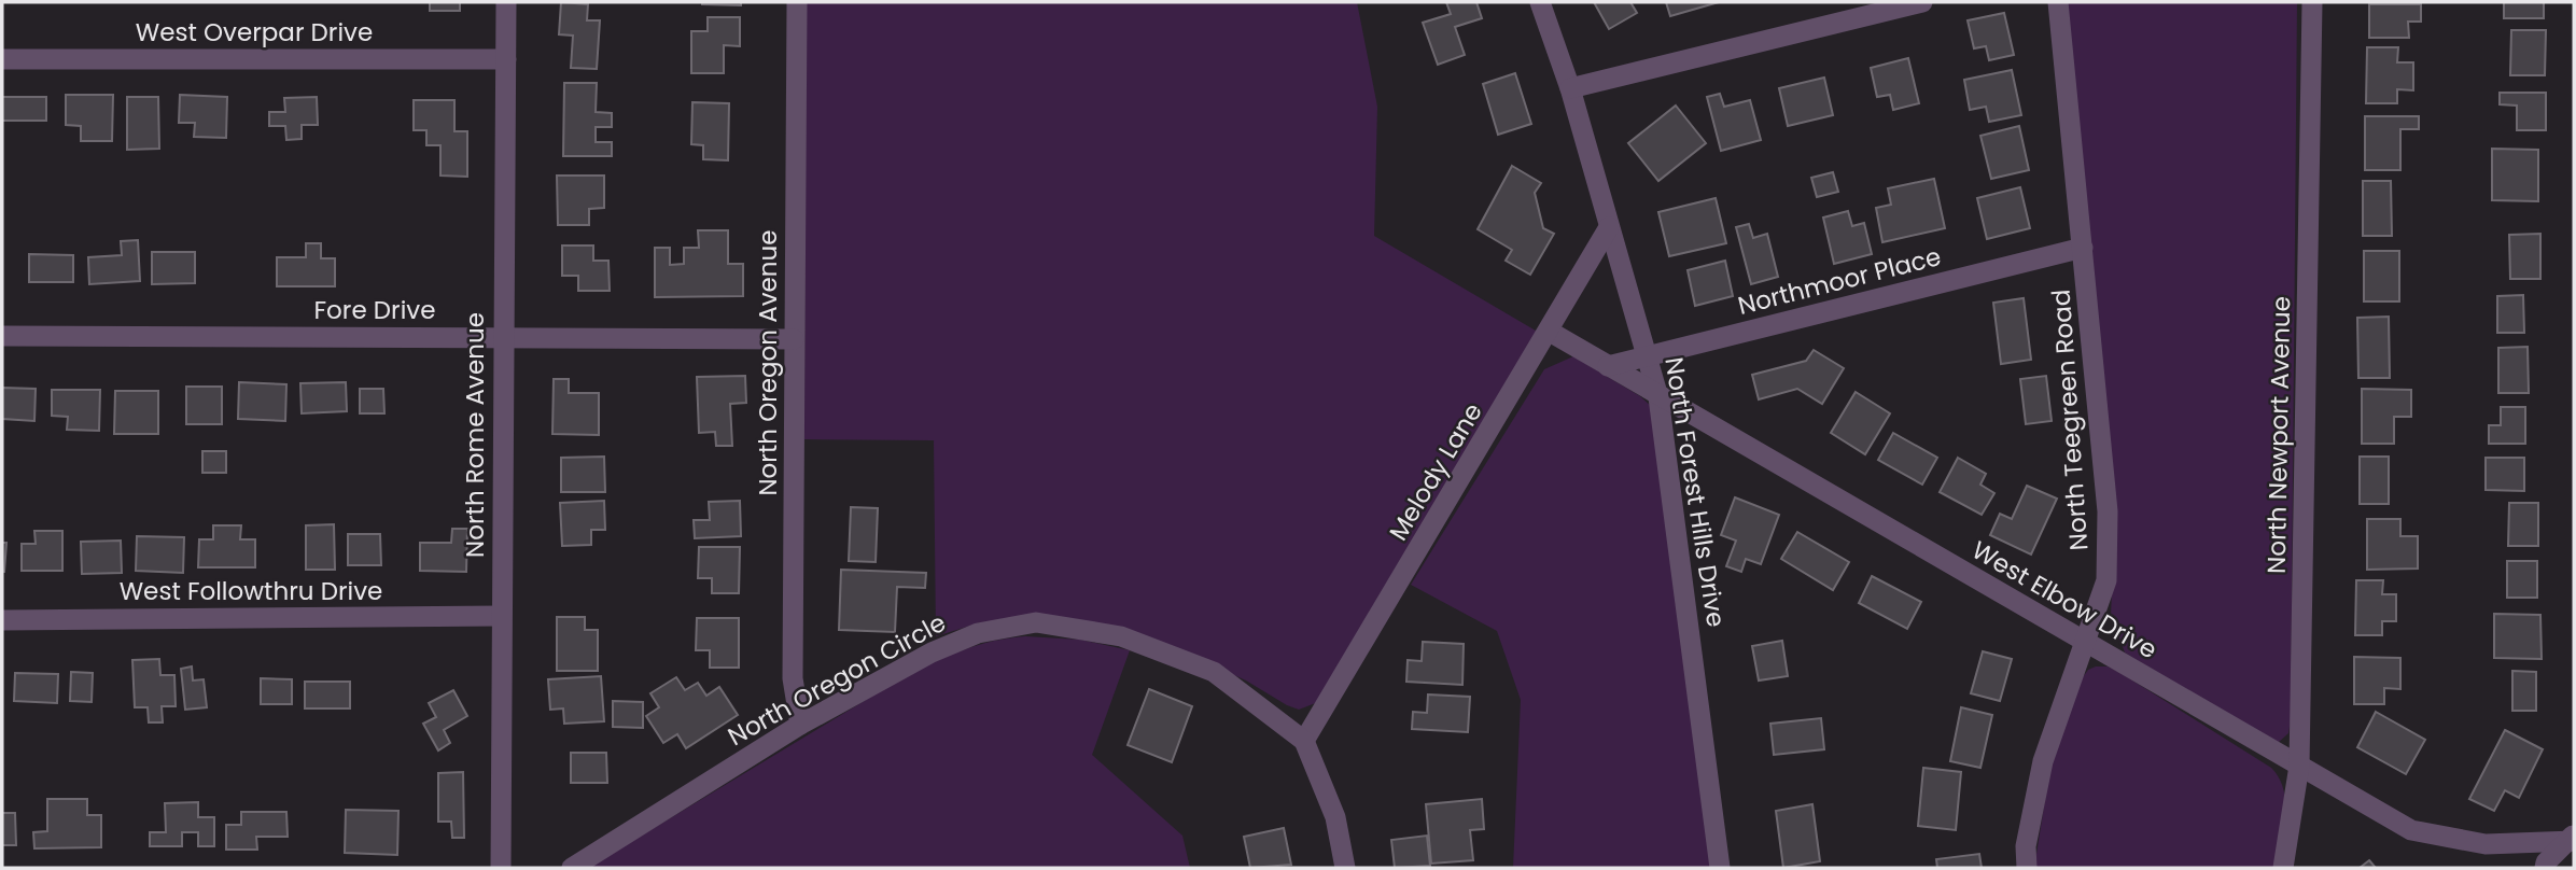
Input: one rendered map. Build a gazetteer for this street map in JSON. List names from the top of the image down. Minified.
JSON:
{"streets":{"street":["West Overpar Drive","Northmoor Place","Fore Drive","North Oregon Avenue","North Teegreen Road","North Rome Avenue","North Newport Avenue","Melody Lane","North Forest Hills Drive","West Followthru Drive","West Elbow Drive","North Oregon Circle"]},"crossings":[["West Overpar Drive","North Rome Avenue"],["Northmoor Place","North Teegreen Road"],["Northmoor Place","North Forest Hills Drive"],["Northmoor Place","West Elbow Drive"],["Fore Drive","North Oregon Avenue"],["Fore Drive","North Rome Avenue"],["North Oregon Avenue","North Oregon Circle"],["North Teegreen Road","West Elbow Drive"],["North Rome Avenue","West Followthru Drive"],["North Newport Avenue","West Elbow Drive"],["Melody Lane","North Forest Hills Drive"],["Melody Lane","West Elbow Drive"],["Melody Lane","North Oregon Circle"],["North Forest Hills Drive","West Elbow Drive"]]}
